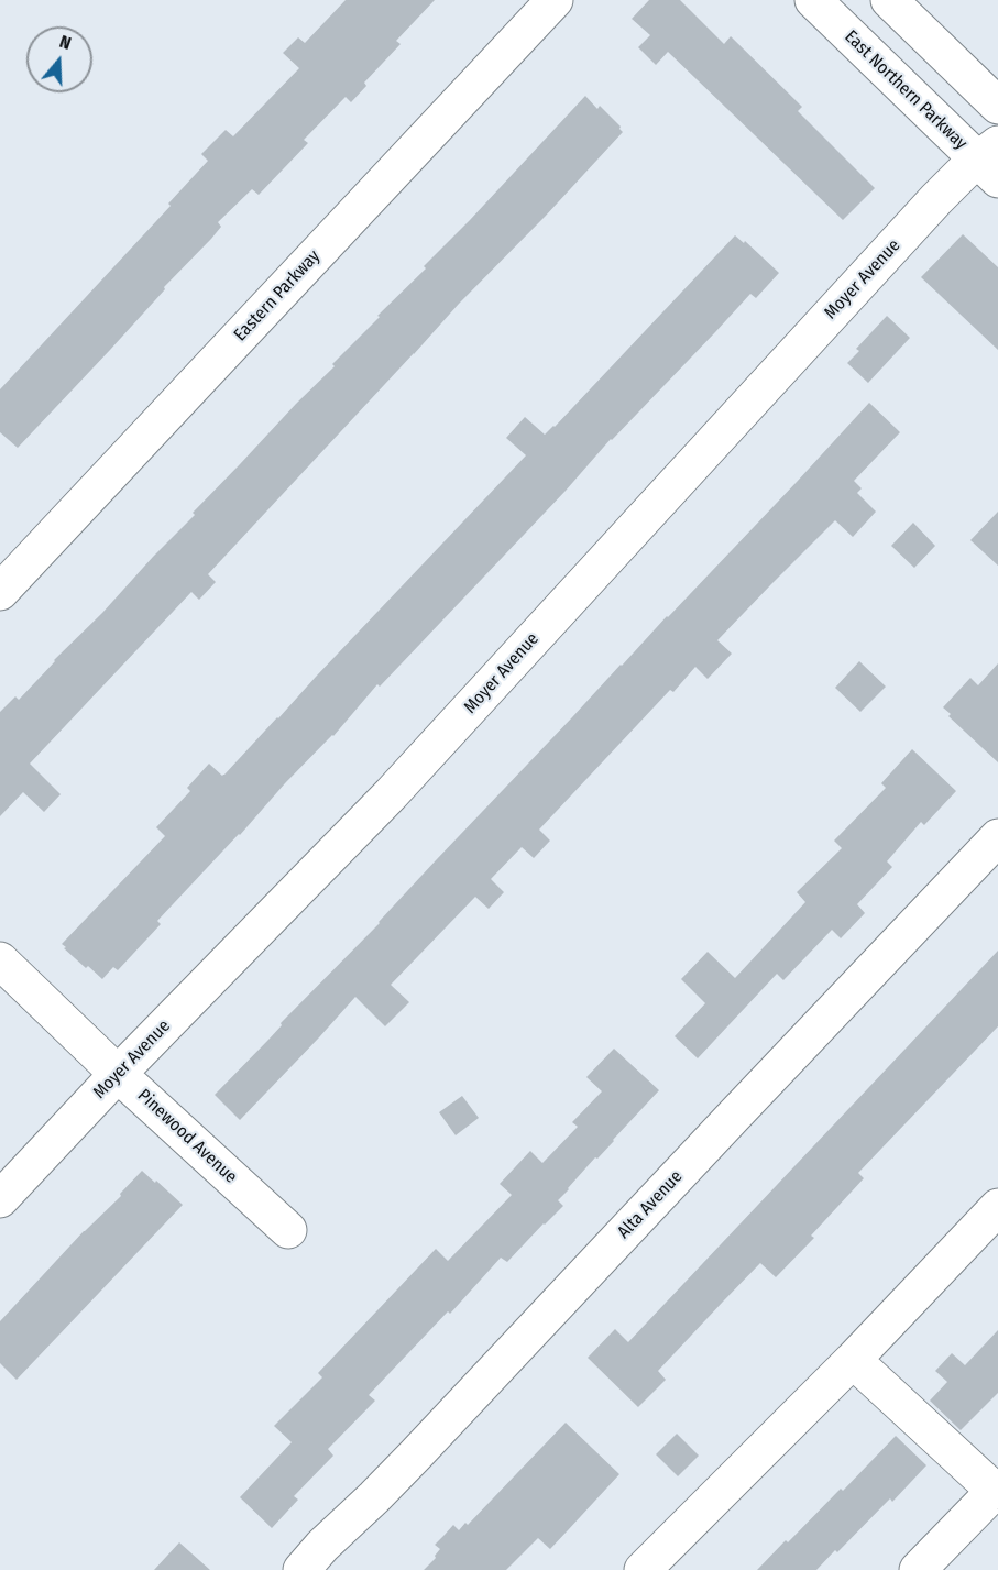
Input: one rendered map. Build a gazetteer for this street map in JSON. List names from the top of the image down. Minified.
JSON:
{"streets":{"street":["East Northern Parkway","Moyer Avenue","Eastern Parkway","Pinewood Avenue","Alta Avenue"]},"crossings":[["East Northern Parkway","Moyer Avenue"],["Moyer Avenue","Pinewood Avenue"]],"north":"top"}
